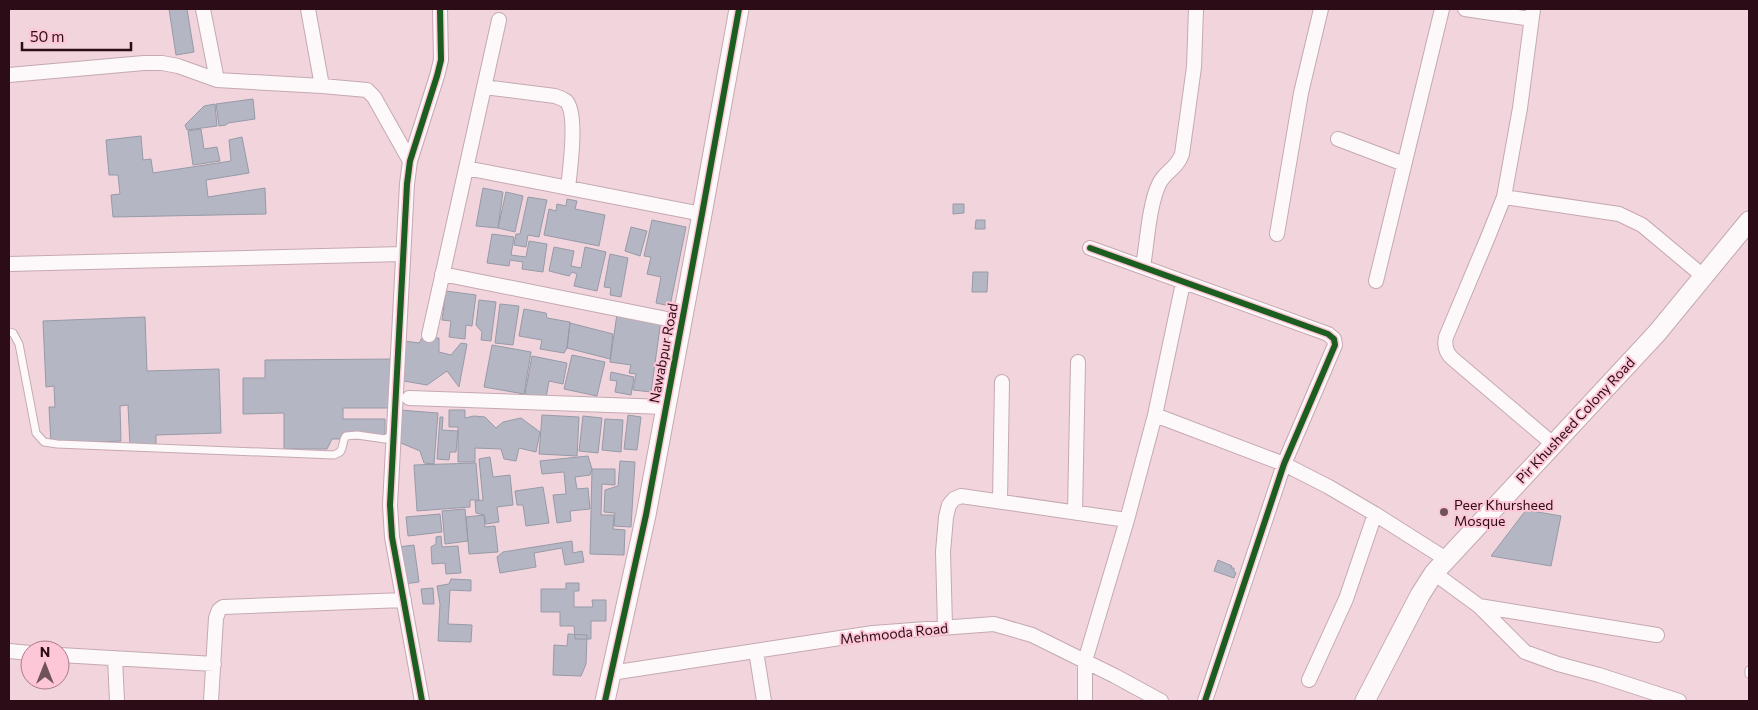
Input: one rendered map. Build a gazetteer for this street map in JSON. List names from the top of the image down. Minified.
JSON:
{"streets":{"street":["Nawabpur Road","Pir Khusheed Colony Road","Mehmooda Road"]},"crossings":[["Nawabpur Road","Mehmooda Road"]],"places":["Peer Khursheed Mosque"],"scale_bar":"50 m","north":"top"}
